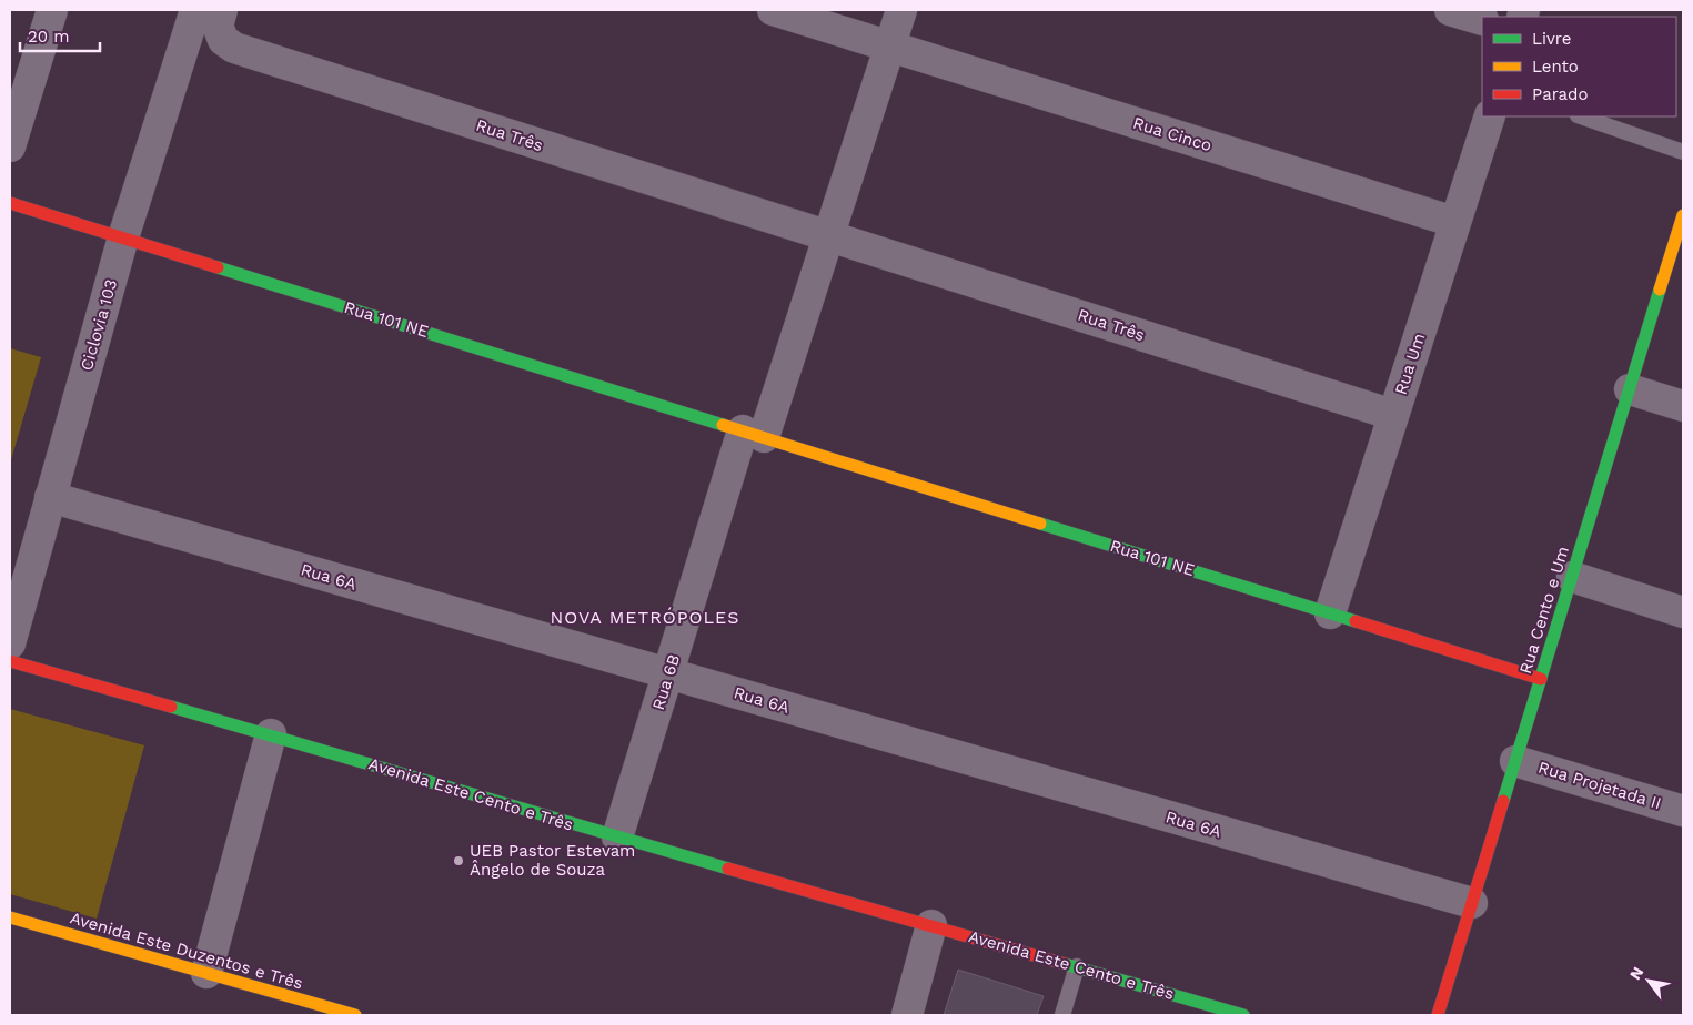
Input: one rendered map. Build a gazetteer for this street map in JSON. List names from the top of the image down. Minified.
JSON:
{"streets":{"street":["Rua Cinco","Rua Três","Rua 101 NE","Ciclovia 103","Rua Um","Rua 6A","Rua Cento e Um","Rua 6B","Rua Projetada II","Avenida Este Cento e Três","Avenida Este Duzentos e Três"]},"crossings":[["Rua Cinco","Rua Um"],["Rua Três","Rua Um"],["Rua 101 NE","Ciclovia 103"],["Rua 101 NE","Rua Um"],["Rua 101 NE","Rua Cento e Um"],["Rua 101 NE","Rua 6B"],["Ciclovia 103","Rua 6A"],["Rua 6A","Rua Cento e Um"],["Rua 6A","Rua 6B"],["Rua Cento e Um","Rua Projetada II"],["Rua 6B","Avenida Este Cento e Três"]],"districts":["NOVA METRÓPOLES"],"places":["UEB Pastor Estevam Ângelo de Souza"],"legend":["Livre","Lento","Parado"],"scale_bar":"20 m","north":"top left"}
